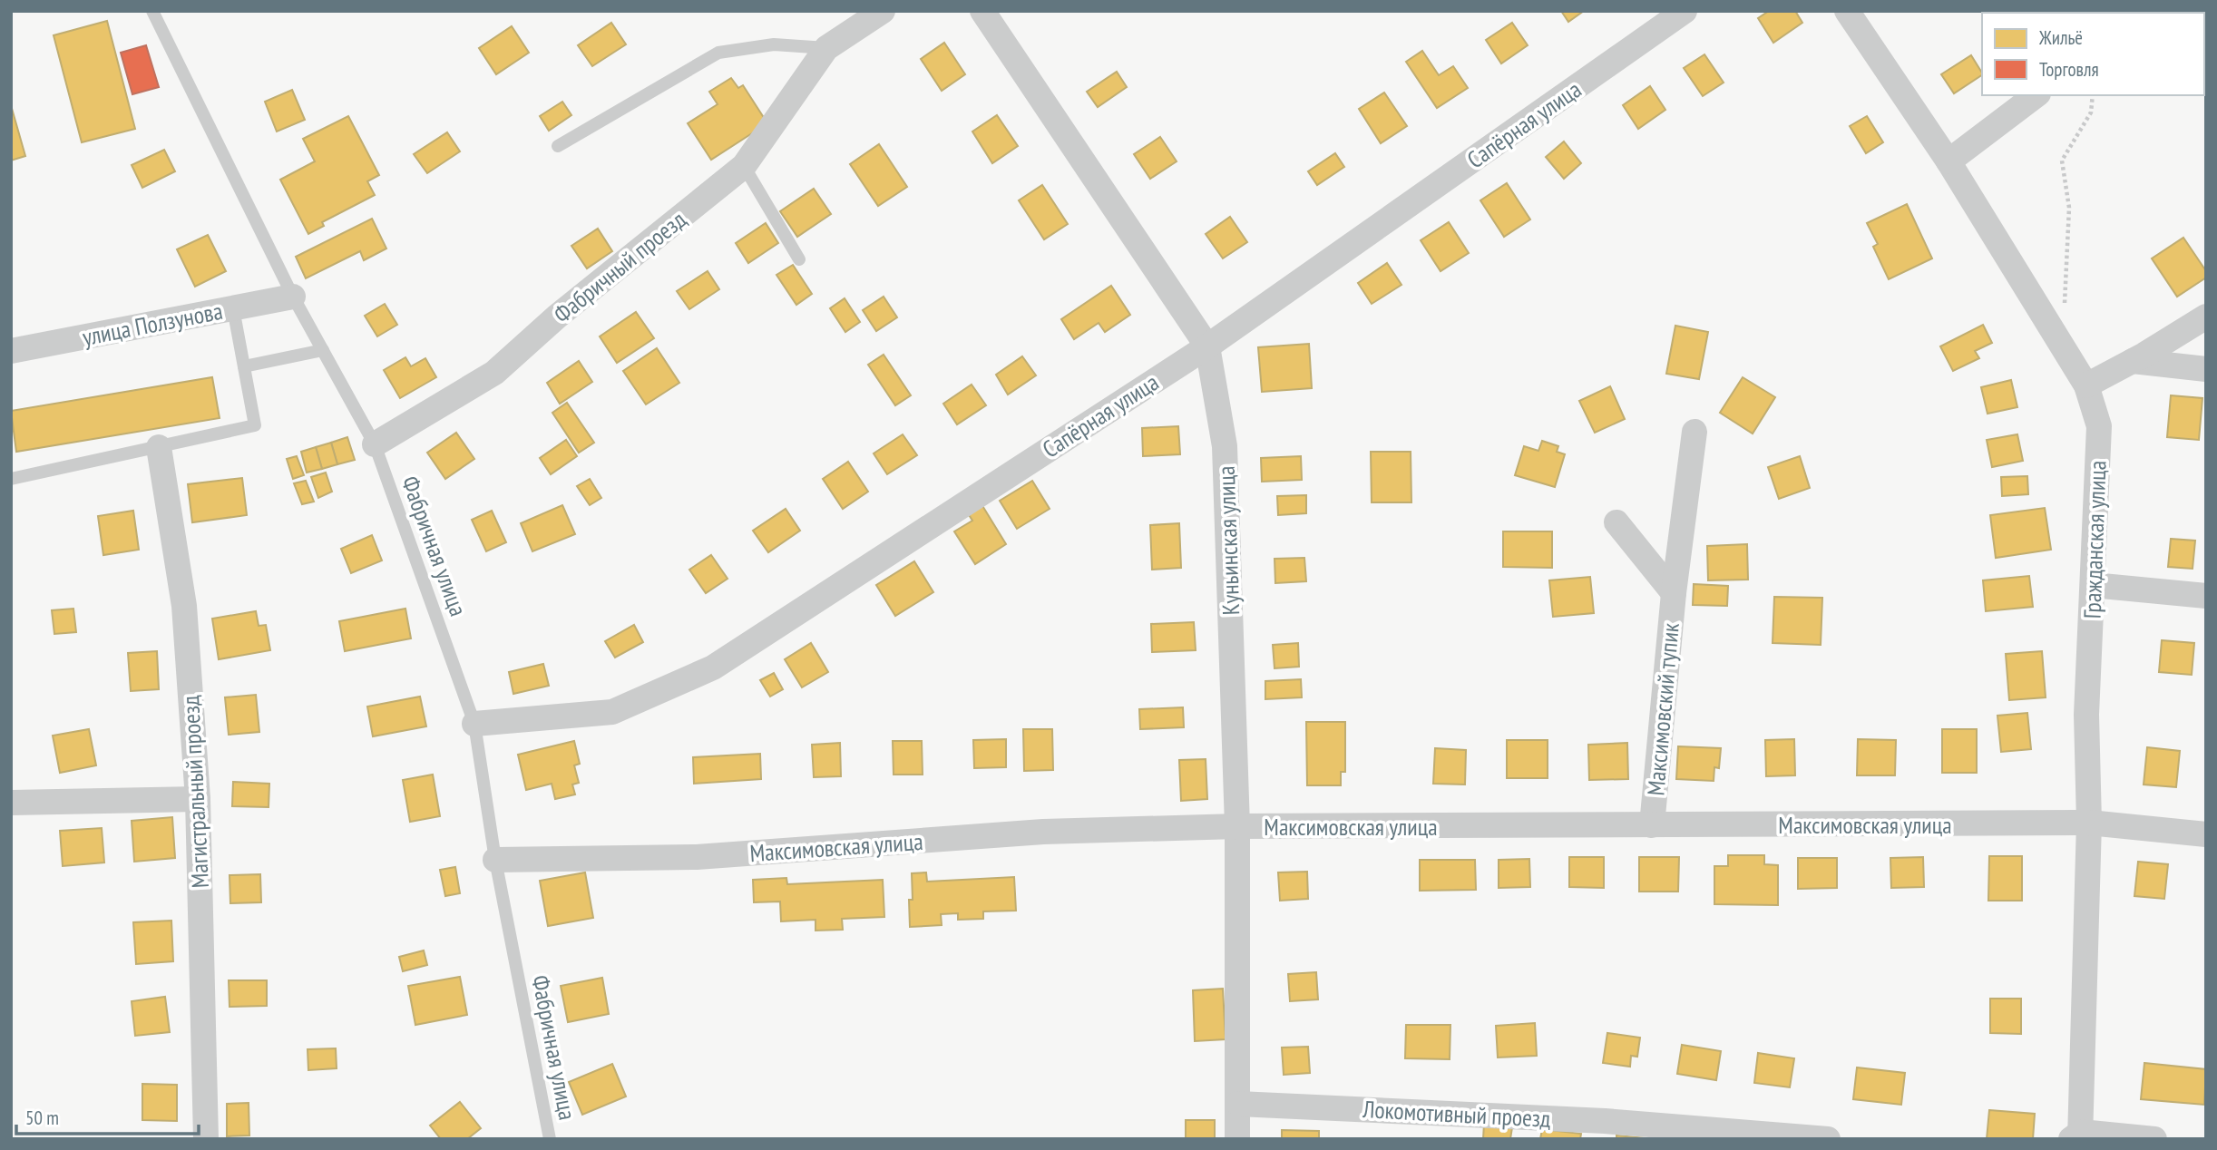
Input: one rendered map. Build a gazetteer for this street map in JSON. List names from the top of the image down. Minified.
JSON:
{"streets":{"street":["Сапёрная улица","Фабричный проезд","улица Ползунова","Гражданская улица","Куньинская улица","Максимовский тупик","Магистральный проезд","Максимовская улица","Локомотивный проезд"],"lane":["Фабричная улица"]},"crossings":[["Сапёрная улица","Куньинская улица"],["Сапёрная улица","Фабричная улица"],["Фабричный проезд","Фабричная улица"],["улица Ползунова","Фабричная улица"],["Гражданская улица","Максимовская улица"],["Куньинская улица","Максимовская улица"],["Куньинская улица","Локомотивный проезд"],["Фабричная улица","Максимовская улица"],["Максимовский тупик","Максимовская улица"]],"legend":["Жильё","Торговля"],"scale_bar":"50 m"}
